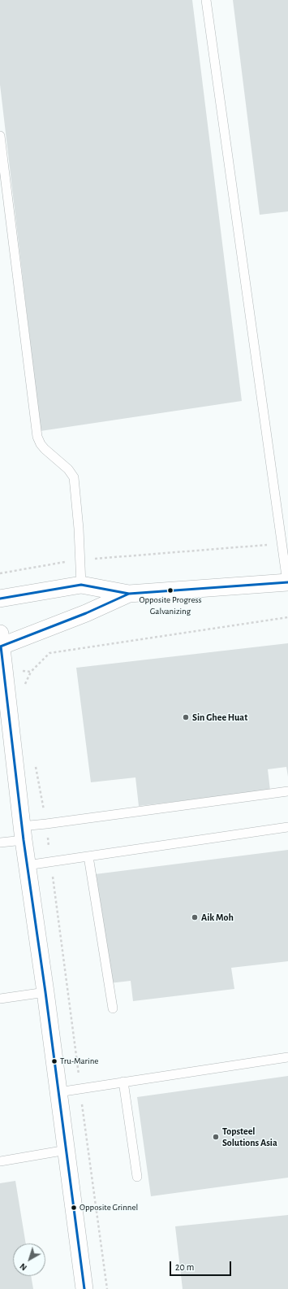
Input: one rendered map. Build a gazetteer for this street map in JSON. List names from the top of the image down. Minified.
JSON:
{"places":["Opposite Progress Galvanizing","Sin Ghee Huat","Aik Moh","Tru-Marine","Topsteel Solutions Asia","Opposite Grinnel"],"scale_bar":"20 m","north":"bottom left"}
